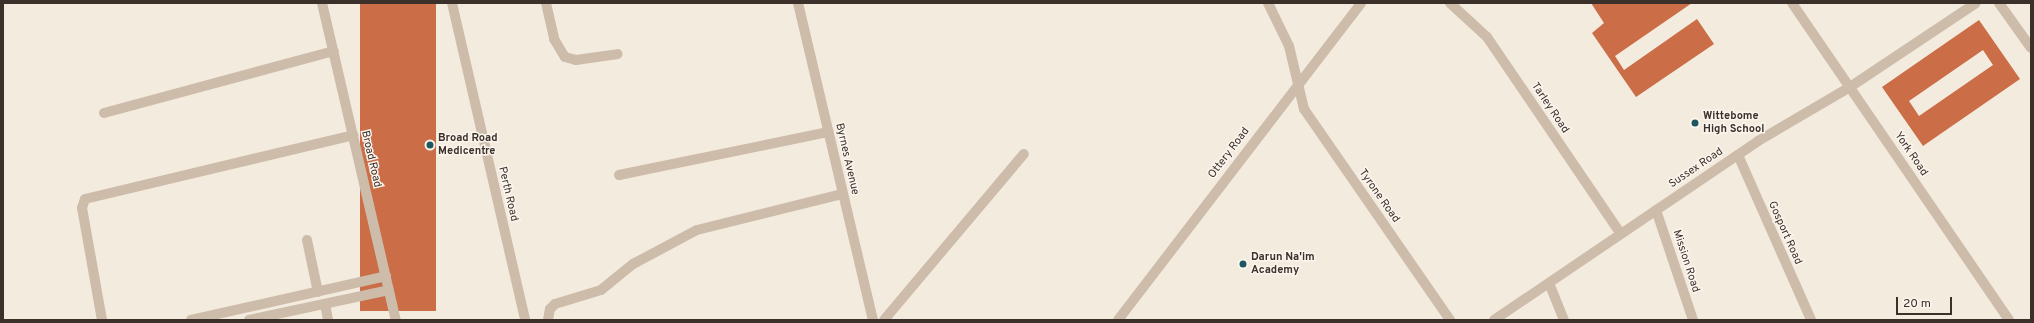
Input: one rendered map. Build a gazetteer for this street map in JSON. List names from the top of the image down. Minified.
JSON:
{"streets":{"street":["Tarley Road","Ottery Road","York Road","Broad Road","Byrnes Avenue","Sussex Road","Perth Road","Tyrone Road","Gosport Road","Mission Road"]},"crossings":[["Tarley Road","Sussex Road"],["Ottery Road","Tyrone Road"],["York Road","Sussex Road"],["Sussex Road","Gosport Road"],["Sussex Road","Mission Road"]],"places":["Wittebome High School","Broad Road Medicentre","Darun Na'im Academy"],"scale_bar":"20 m"}
